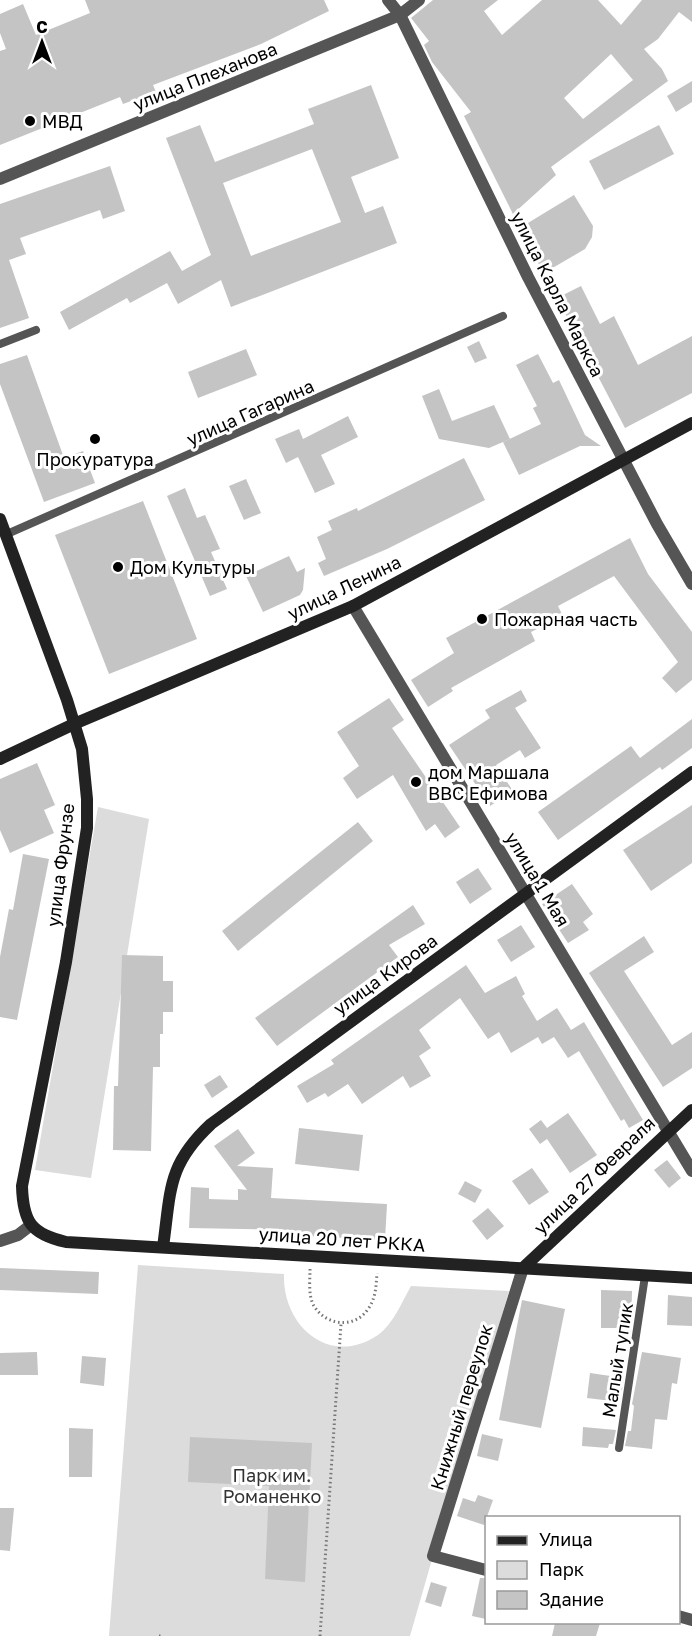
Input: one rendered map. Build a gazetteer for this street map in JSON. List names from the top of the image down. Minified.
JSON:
{"streets":{"street":["улица Плеханова","улица Карла Маркса","улица Ленина","улица Фрунзе","улица 1 Мая","улица Кирова","улица 27 Февраля","улица 20 лет РККА","Книжный переулок"],"lane":["улица Гагарина","Малый тупик"]},"crossings":[["улица Плеханова","улица Карла Маркса"],["улица Карла Маркса","улица Ленина"],["улица Гагарина","улица Фрунзе"],["улица Ленина","улица Фрунзе"],["улица Ленина","улица 1 Мая"],["улица Фрунзе","улица 20 лет РККА"],["улица 1 Мая","улица Кирова"],["улица 1 Мая","улица 27 Февраля"],["улица Кирова","улица 20 лет РККА"],["улица 27 Февраля","улица 20 лет РККА"],["улица 27 Февраля","Книжный переулок"],["улица 20 лет РККА","Малый тупик"],["улица 20 лет РККА","Книжный переулок"]],"parks":["Парк им. Романенко"],"places":["МВД","Прокуратура","Дом Культуры","Пожарная часть","дом Маршала ВВС Ефимова"],"legend":["Улица","Парк","Здание"],"north":"top"}
